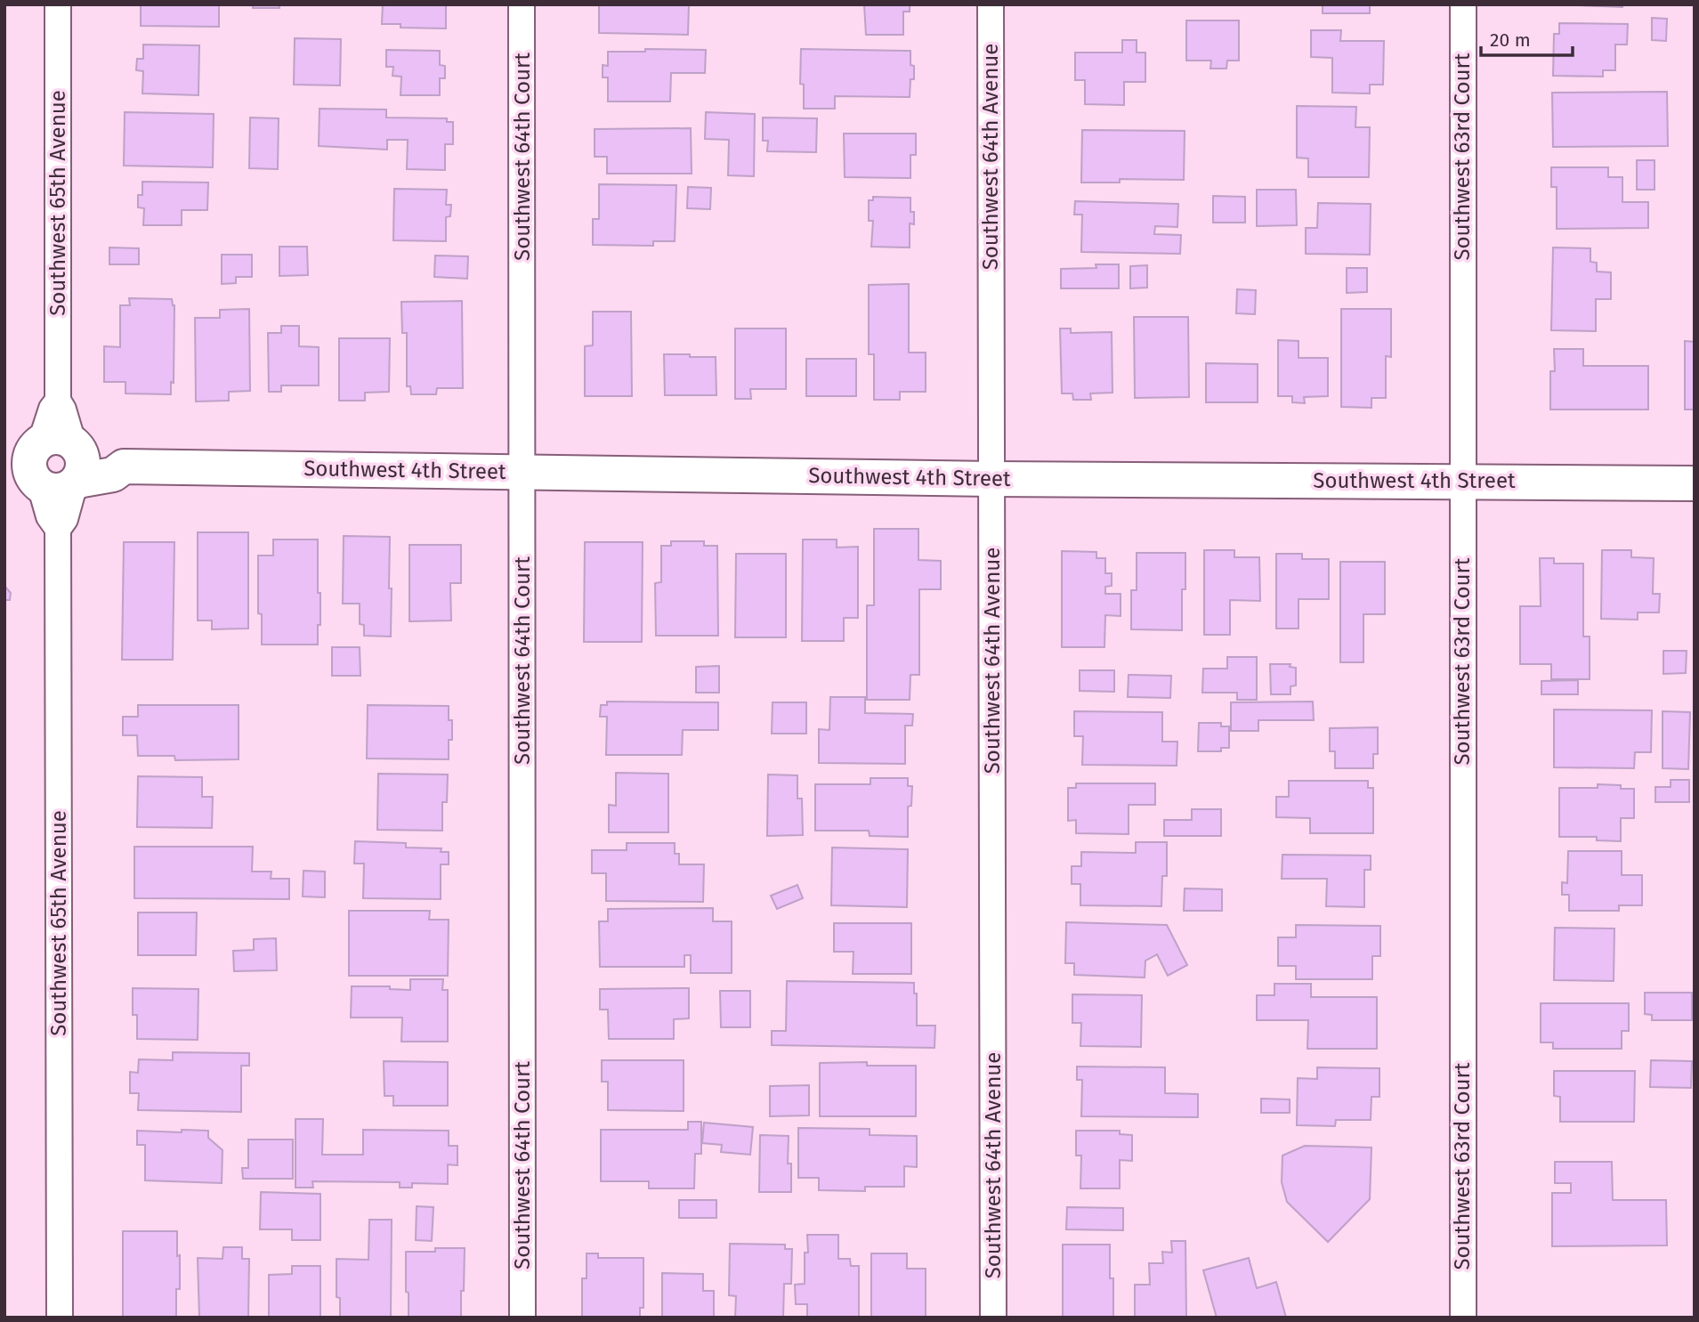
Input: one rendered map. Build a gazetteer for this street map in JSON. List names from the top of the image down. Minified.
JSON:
{"streets":{"street":["Southwest 64th Court","Southwest 64th Avenue","Southwest 63rd Court","Southwest 65th Avenue","Southwest 4th Street"]},"crossings":[["Southwest 64th Court","Southwest 4th Street"],["Southwest 64th Avenue","Southwest 4th Street"],["Southwest 63rd Court","Southwest 4th Street"],["Southwest 65th Avenue","Southwest 4th Street"]],"scale_bar":"20 m"}
